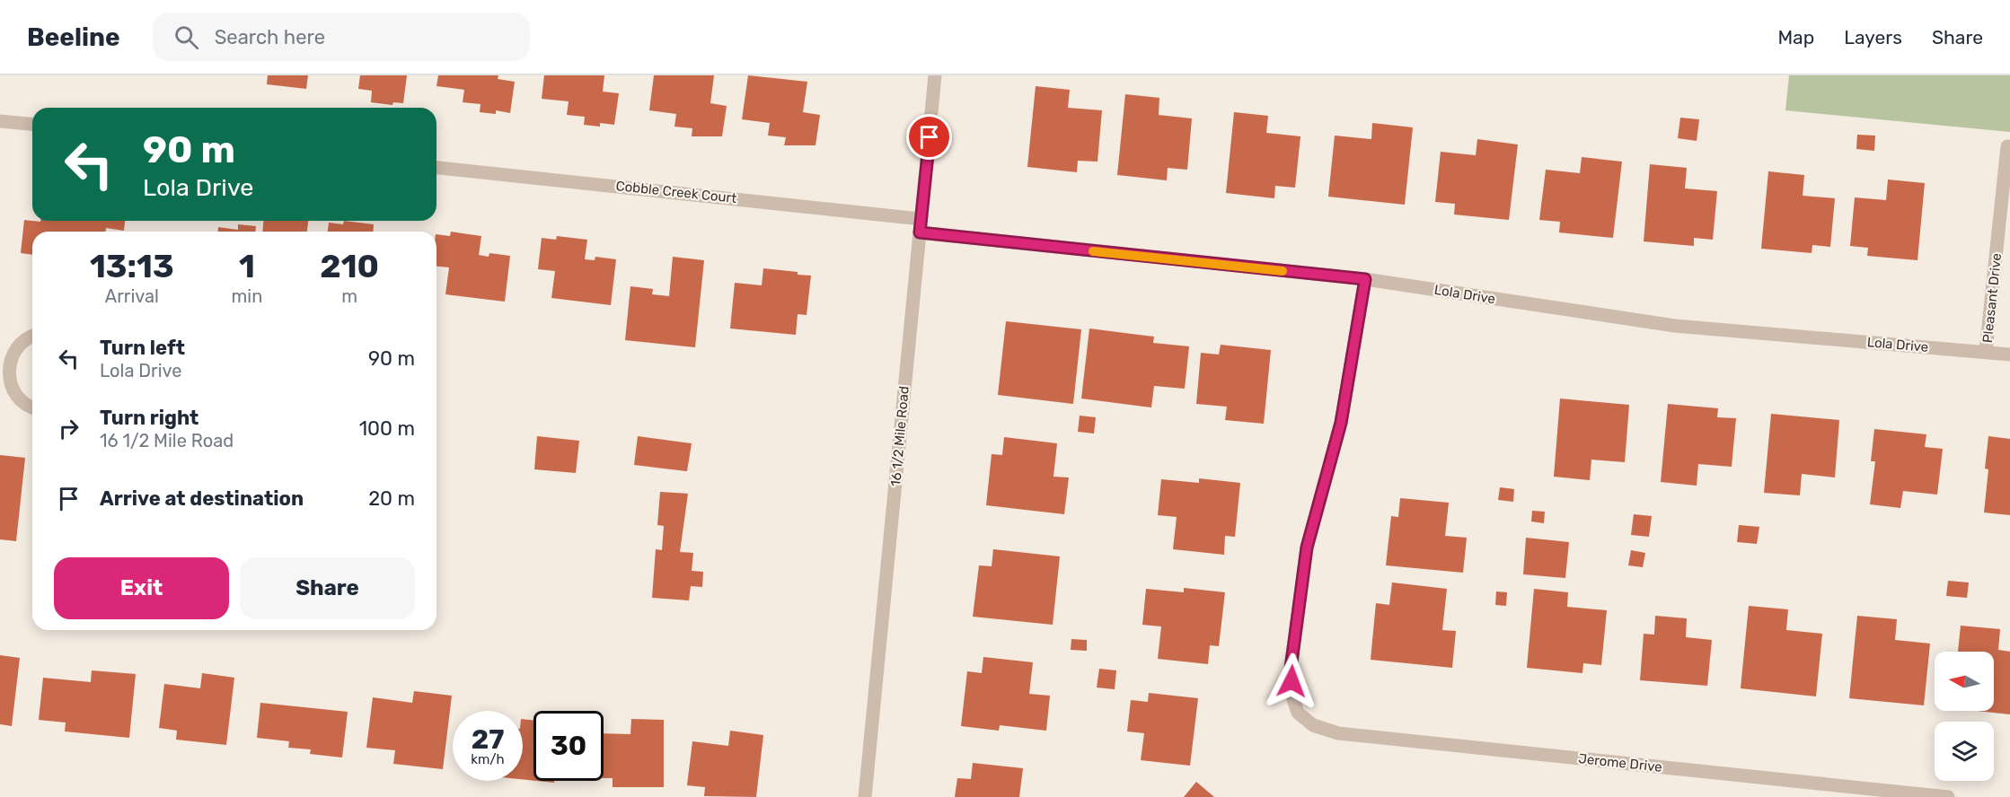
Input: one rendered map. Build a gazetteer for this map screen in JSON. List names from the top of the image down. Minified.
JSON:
{"streets":{"street":["Cobble Creek Court","Lola Drive","Pleasant Drive","16 1/2 Mile Road","Jerome Drive"]},"crossings":[["Cobble Creek Court","Lola Drive"],["Cobble Creek Court","16 1/2 Mile Road"],["Lola Drive","Pleasant Drive"],["Lola Drive","16 1/2 Mile Road"],["Lola Drive","Jerome Drive"]],"north":"left","page":{"header":"Beeline","search":"Search here","nav":["Map","Layers","Share"],"turn":["90 m","Lola Drive"],"eta":["13:13","Arrival","1","min","210","m"],"list":[{"name":"Turn left","note":"Lola Drive","value":"90 m"},{"name":"Turn right","note":"16 1/2 Mile Road","value":"100 m"},{"name":"Arrive at destination","value":"20 m"}],"buttons":["Exit","Share"],"speed":"27 km/h","limit":"30"}}
